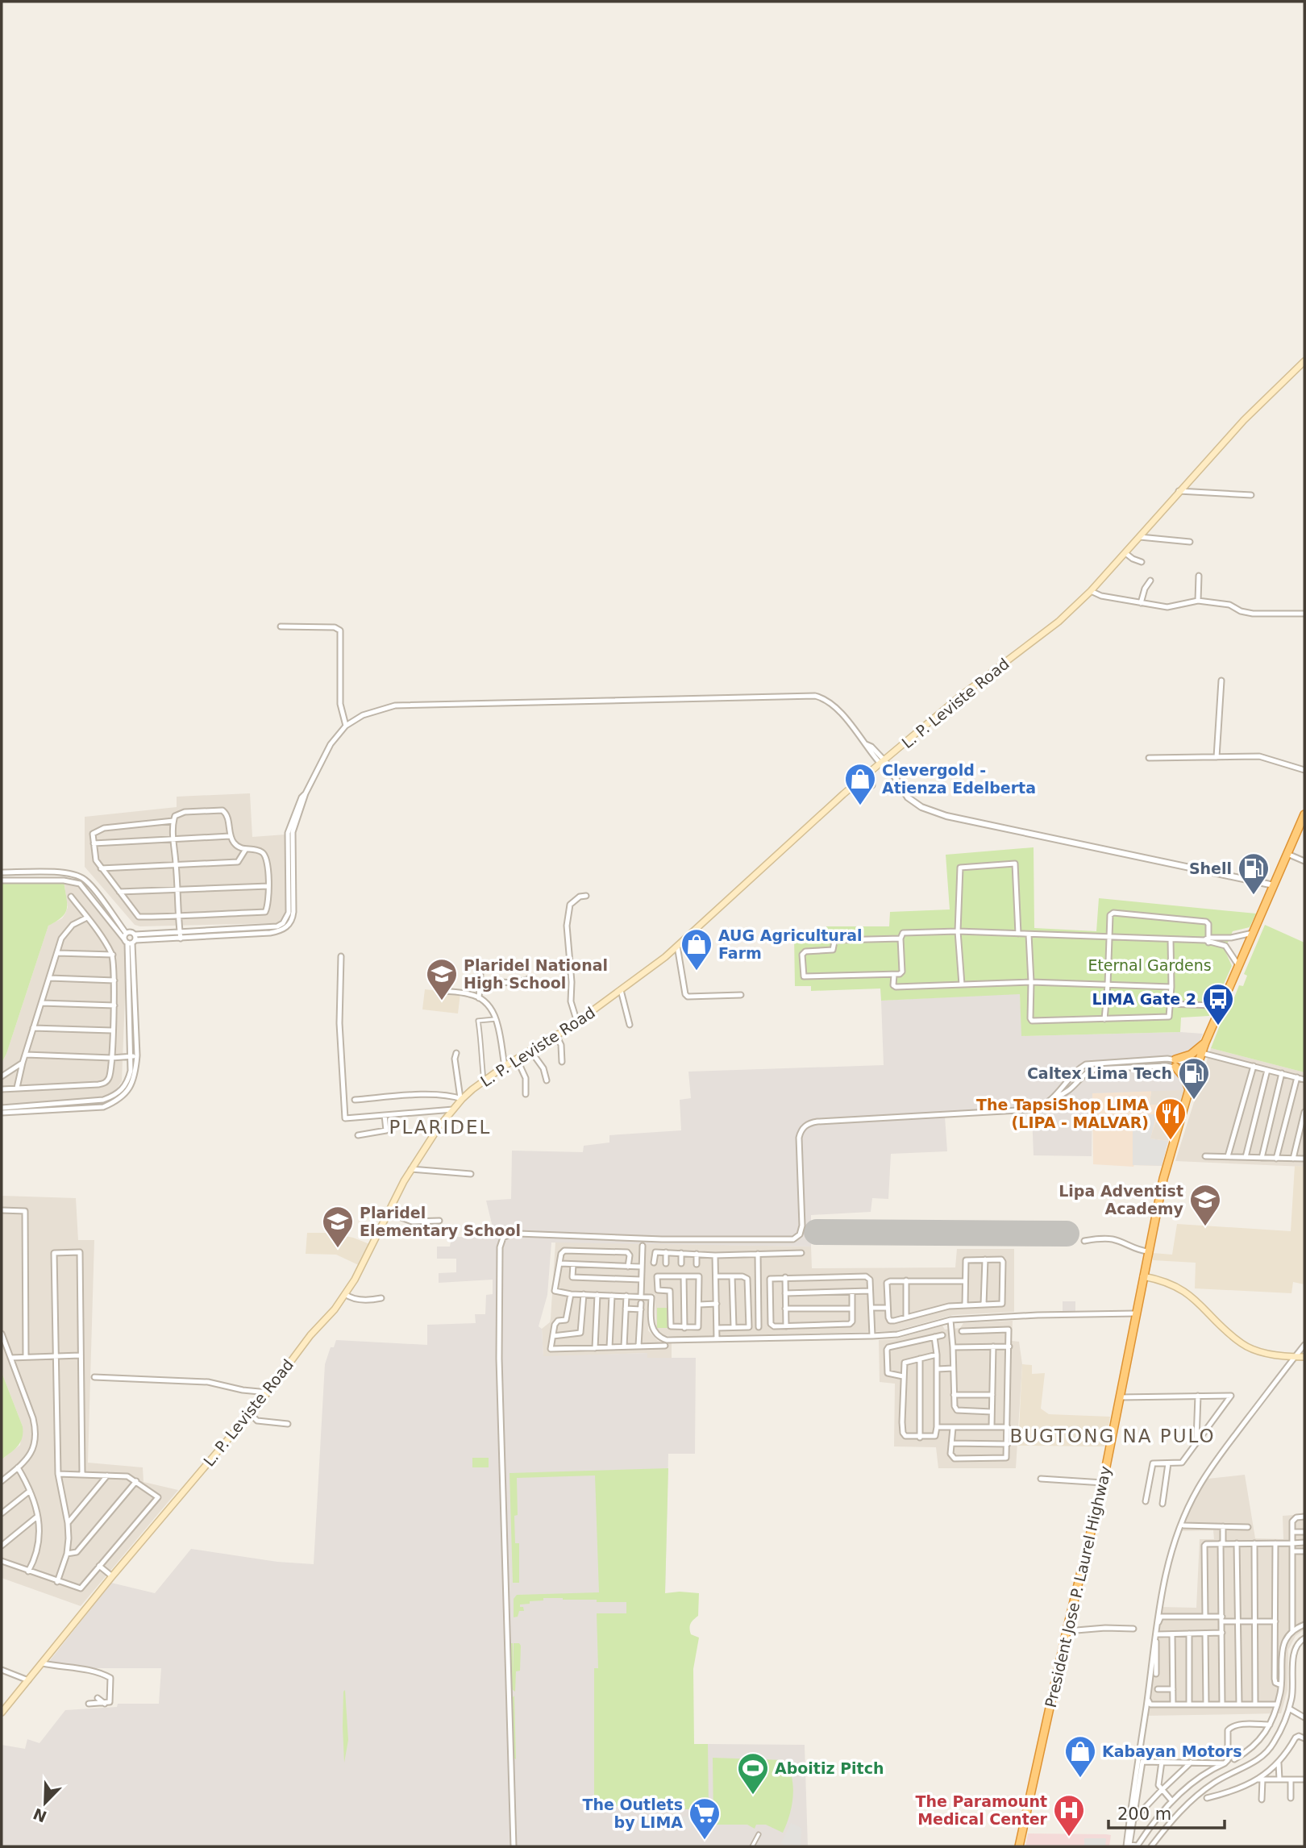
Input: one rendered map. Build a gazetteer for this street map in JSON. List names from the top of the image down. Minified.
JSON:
{"streets":{"highway":["President Jose P. Laurel Highway"],"main road":["L. P. Leviste Road"]},"districts":["PLARIDEL","BUGTONG NA PULO"],"parks":["Eternal Gardens"],"places":{"shop":["Clevergold - Atienza Edelberta","AUG Agricultural Farm","Kabayan Motors"],"fuel station":["Shell","Caltex Lima Tech"],"school or university":["Plaridel National High School","Lipa Adventist Academy","Plaridel Elementary School"],"bus stop":["LIMA Gate 2"],"restaurant":["The TapsiShop LIMA (LIPA - MALVAR)"],"sports":["Aboitiz Pitch"],"hospital":["The Paramount Medical Center"],"supermarket":["The Outlets by LIMA"]},"scale_bar":"200 m","north":"bottom left"}
